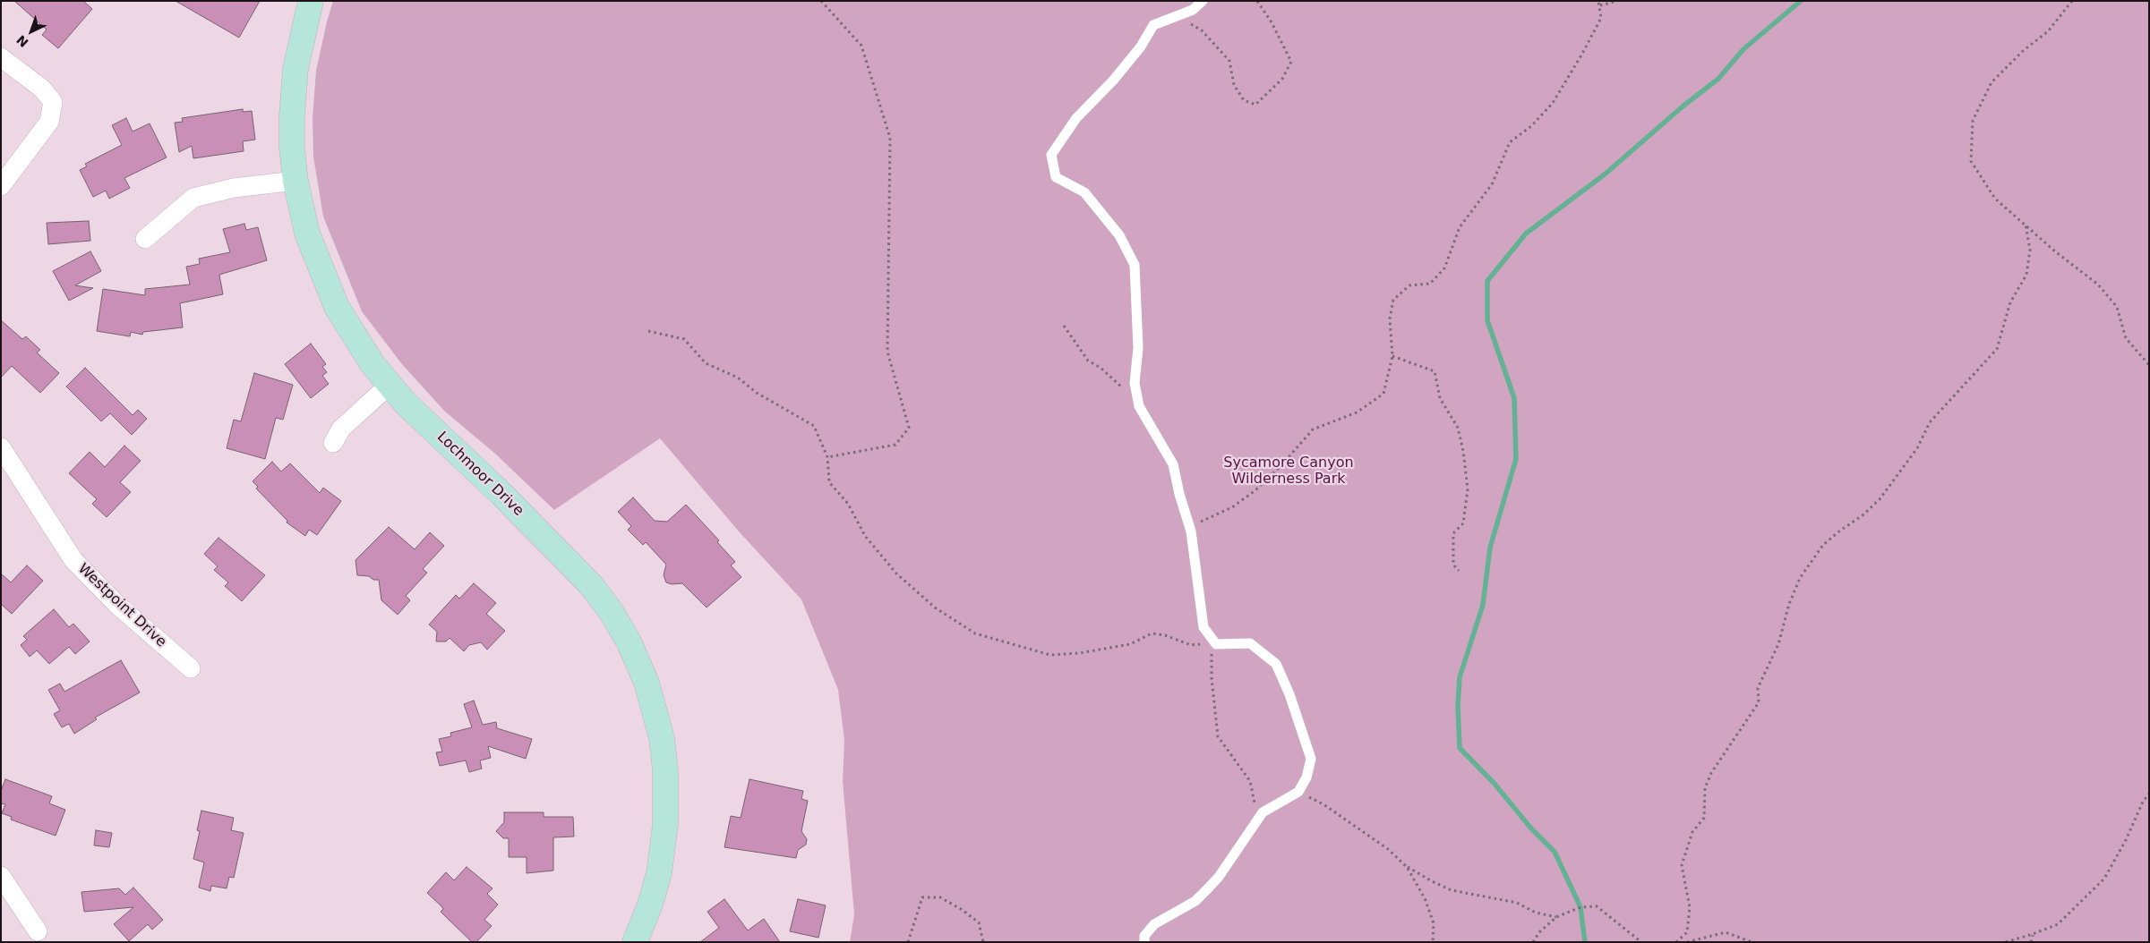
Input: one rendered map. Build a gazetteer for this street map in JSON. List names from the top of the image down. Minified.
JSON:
{"streets":{"street":["Lochmoor Drive","Westpoint Drive"]},"parks":["Sycamore Canyon Wilderness Park"],"north":"bottom left"}
